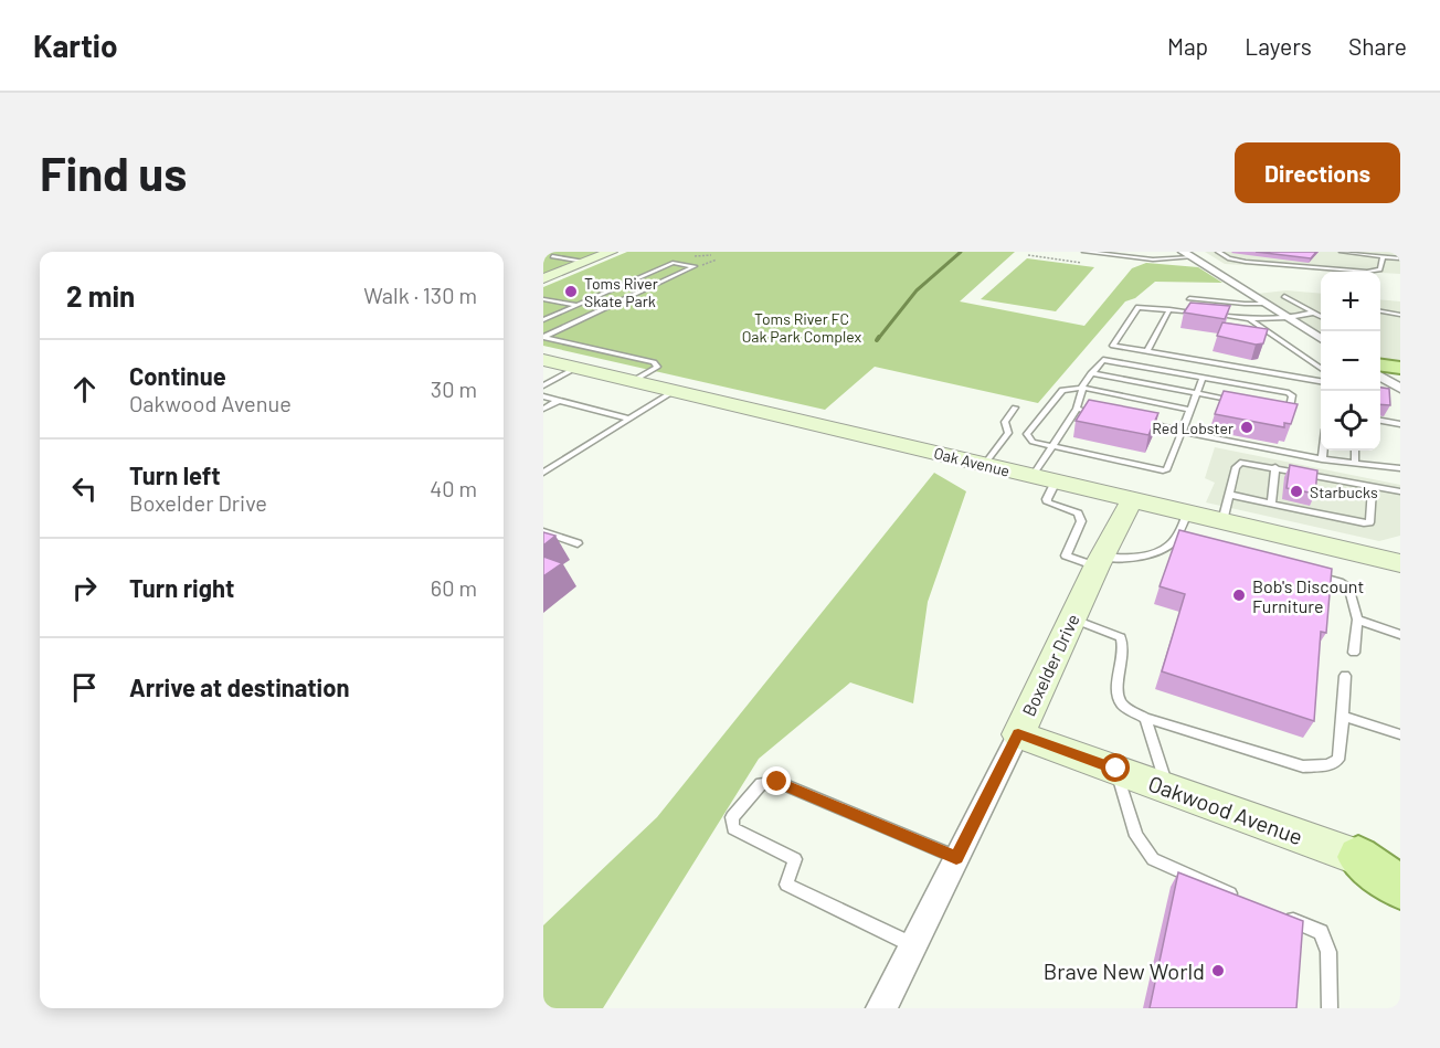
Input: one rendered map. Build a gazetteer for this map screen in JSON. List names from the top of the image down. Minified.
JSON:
{"streets":{"street":["Oak Avenue","Boxelder Drive","Oakwood Avenue"]},"crossings":[["Oak Avenue","Boxelder Drive"],["Boxelder Drive","Oakwood Avenue"]],"parks":["Toms River FC Oak Park Complex"],"places":["Toms River Skate Park","Red Lobster","Starbucks","Bob's Discount Furniture","Brave New World"],"page":{"header":"Kartio","nav":["Map","Layers","Share"],"buttons":"Directions","title":"Find us","heading":["2 min","Walk · 130 m"],"map_buttons":["+","−"],"list":[["Continue","Oakwood Avenue","30 m"],["Turn left","Boxelder Drive","40 m"],["Turn right","60 m"],"Arrive at destination"]}}
